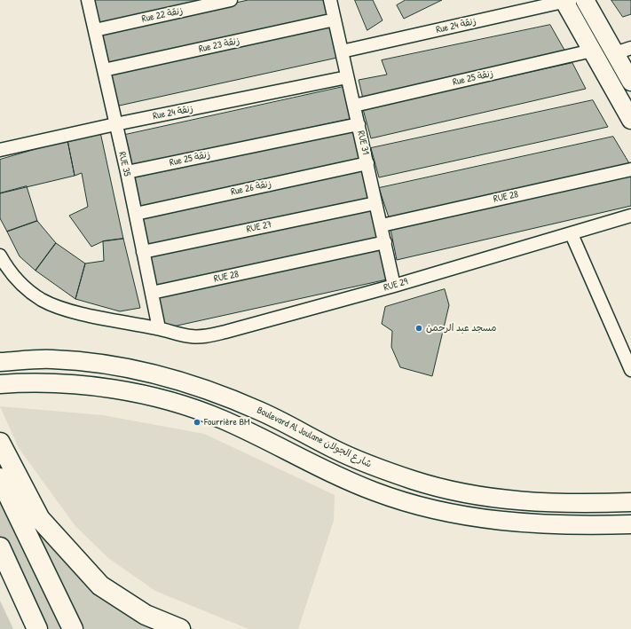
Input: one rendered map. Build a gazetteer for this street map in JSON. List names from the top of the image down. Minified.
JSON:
{"streets":{"main road":["Boulevard Al Joulane شارع الجولان"],"street":["Rue 22 زنقة","Rue 24 زنقة","Rue 23 زنقة","Rue 25 زنقة","RUE 31","RUE 35","Rue 26 زنقة","RUE 28","RUE 27","RUE 29"]},"crossings":[["Rue 22 زنقة","RUE 35"],["Rue 24 زنقة","RUE 31"],["Rue 24 زنقة","RUE 35"],["Rue 23 زنقة","RUE 31"],["Rue 23 زنقة","RUE 35"],["Rue 25 زنقة","RUE 31"],["Rue 25 زنقة","RUE 35"],["RUE 31","Rue 26 زنقة"],["RUE 31","RUE 28"],["RUE 31","RUE 27"],["RUE 31","RUE 29"],["RUE 35","Rue 26 زنقة"],["RUE 35","RUE 28"],["RUE 35","RUE 27"],["RUE 35","RUE 29"]],"places":["مسجد عبد الرحمن","Fourrière BM"]}
